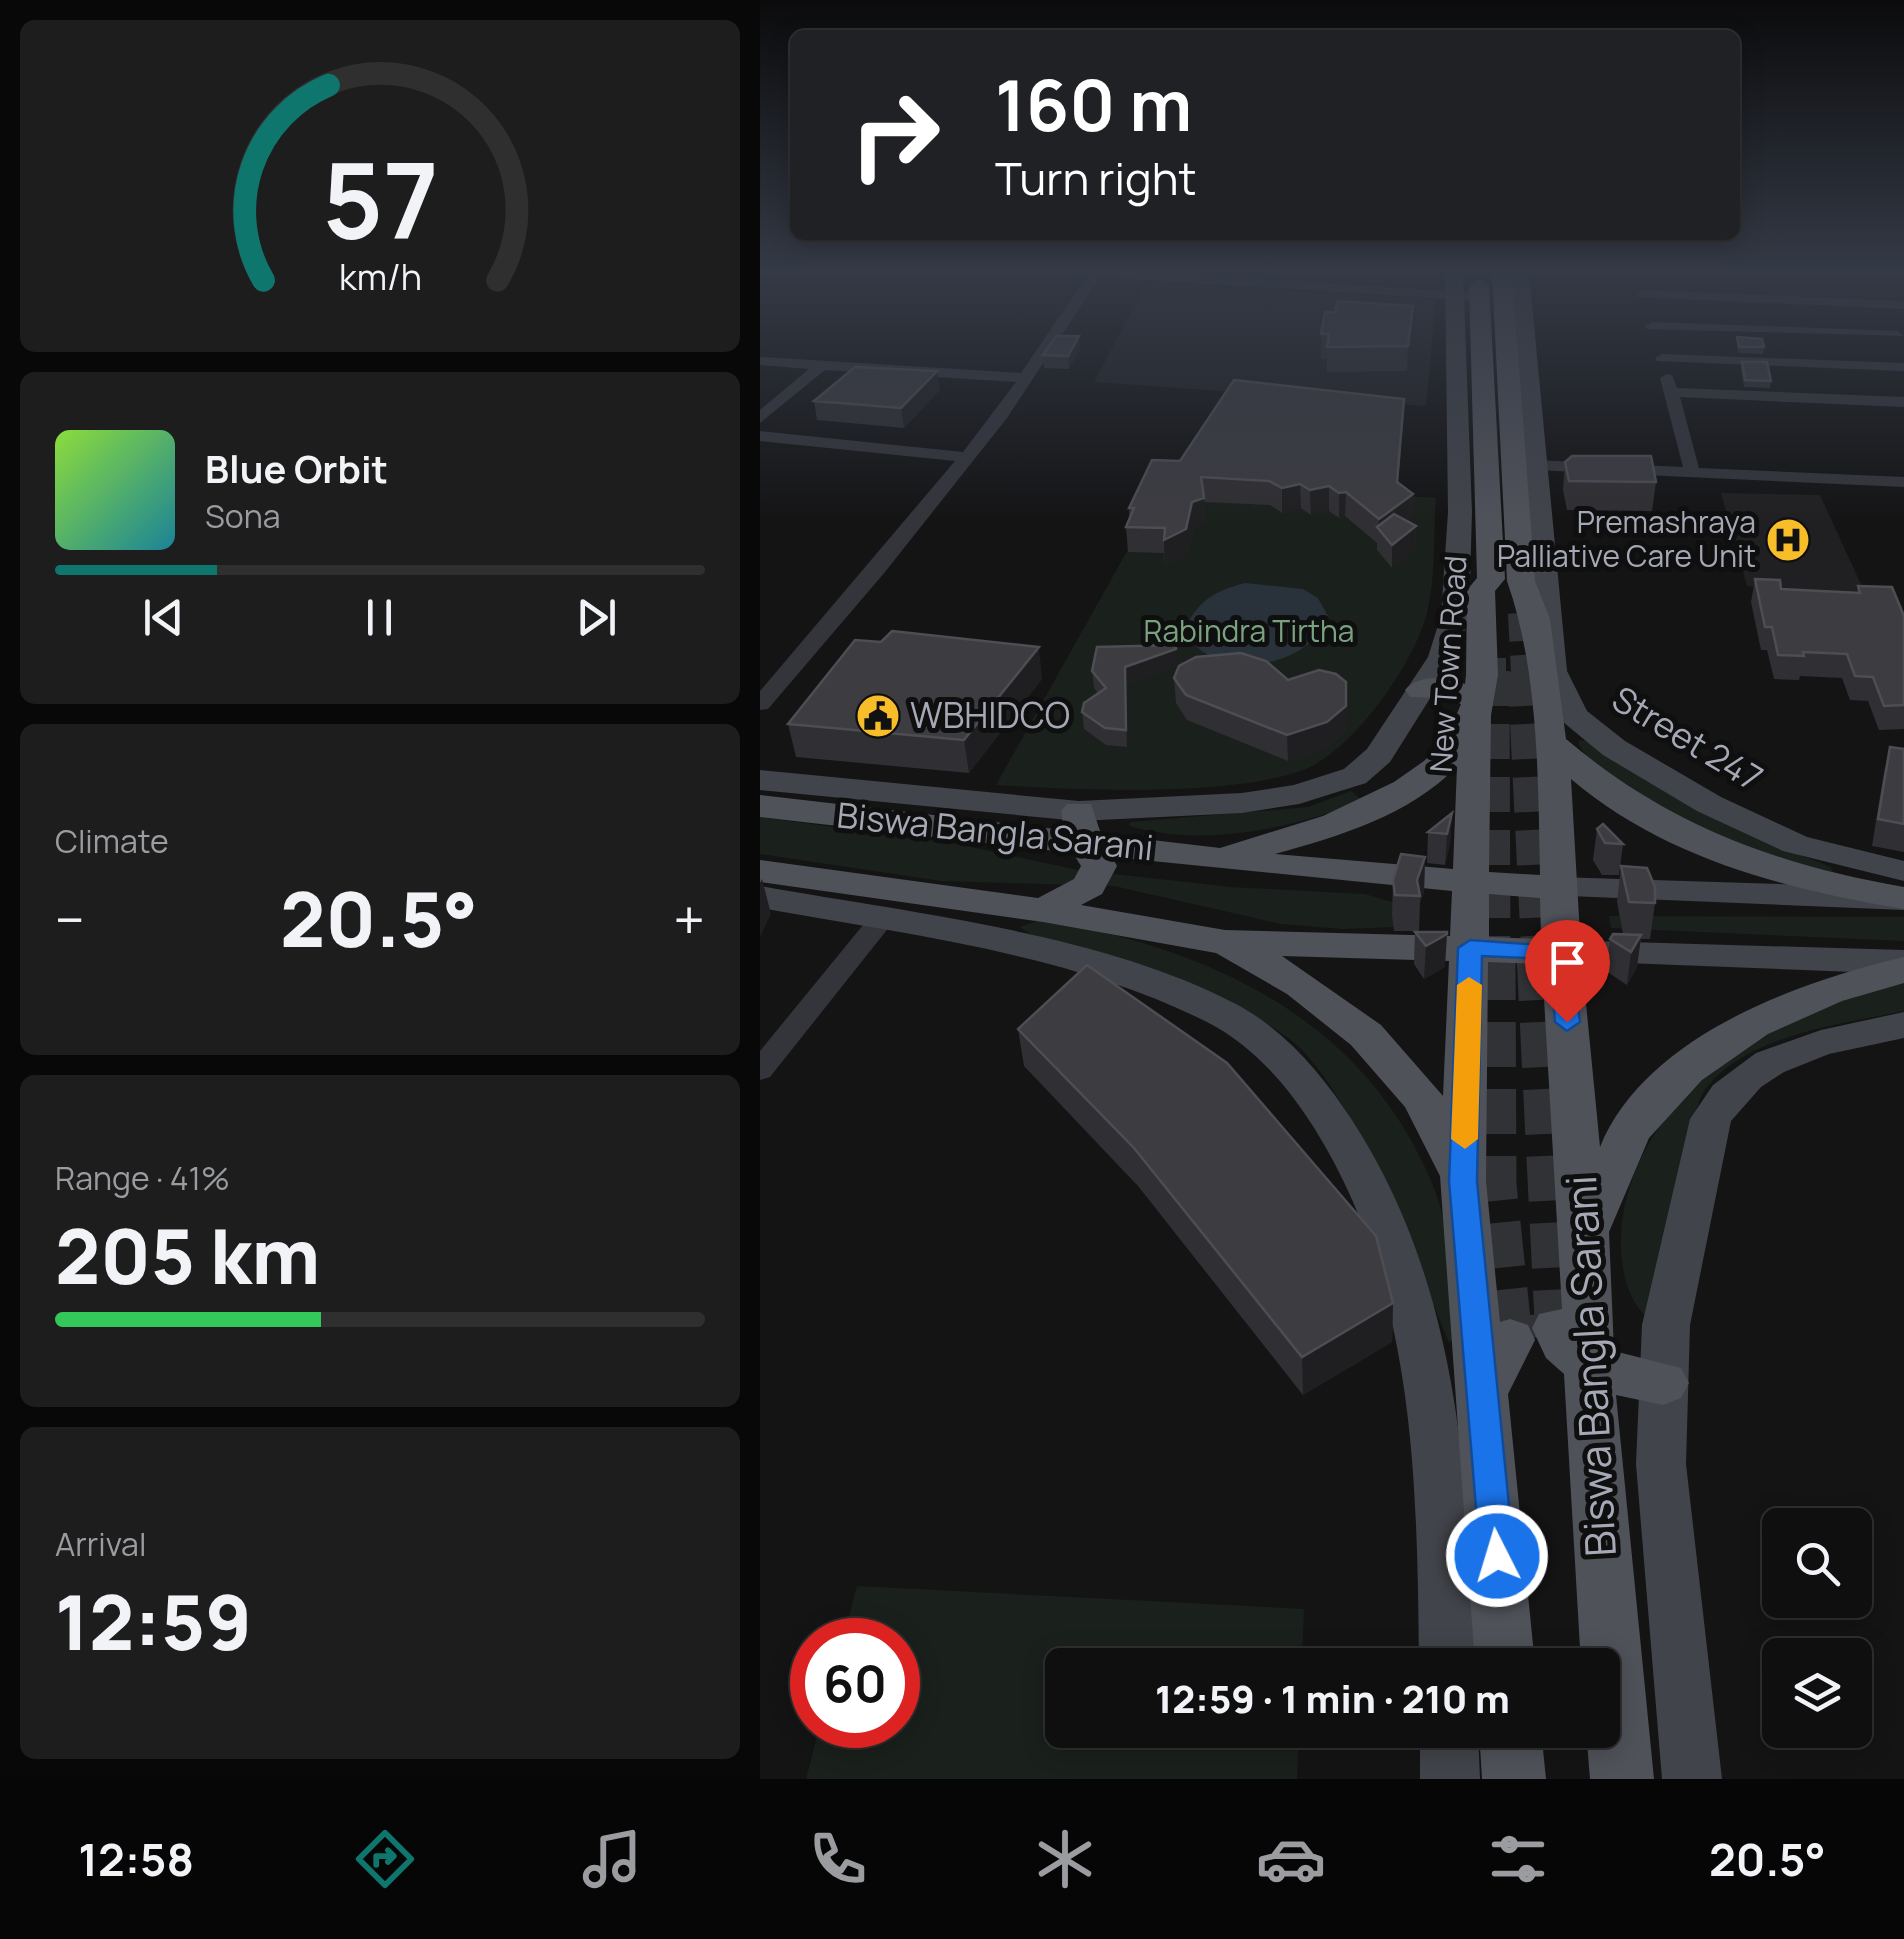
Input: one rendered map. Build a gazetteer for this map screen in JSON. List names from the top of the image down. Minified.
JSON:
{"streets":{"main road":["New Town Road","Biswa Bangla Sarani"],"street":["Street 247"]},"crossings":[["New Town Road","Biswa Bangla Sarani"]],"parks":["Rabindra Tirtha"],"places":{"hospital":["Premashraya Palliative Care Unit"],"public building":["WBHIDCO"]},"page":{"turn":["160 m","Turn right"],"song":["Blue Orbit","Sona"],"tile":["Climate",["Range · 41%","205 km"],["Arrival","12:59"]],"heat":["−","20.5°","+"],"limit":"60","trip":"12:59 · 1 min · 210 m","tabs":["12:58","20.5°"],"gauge":["57","km/h"]}}
